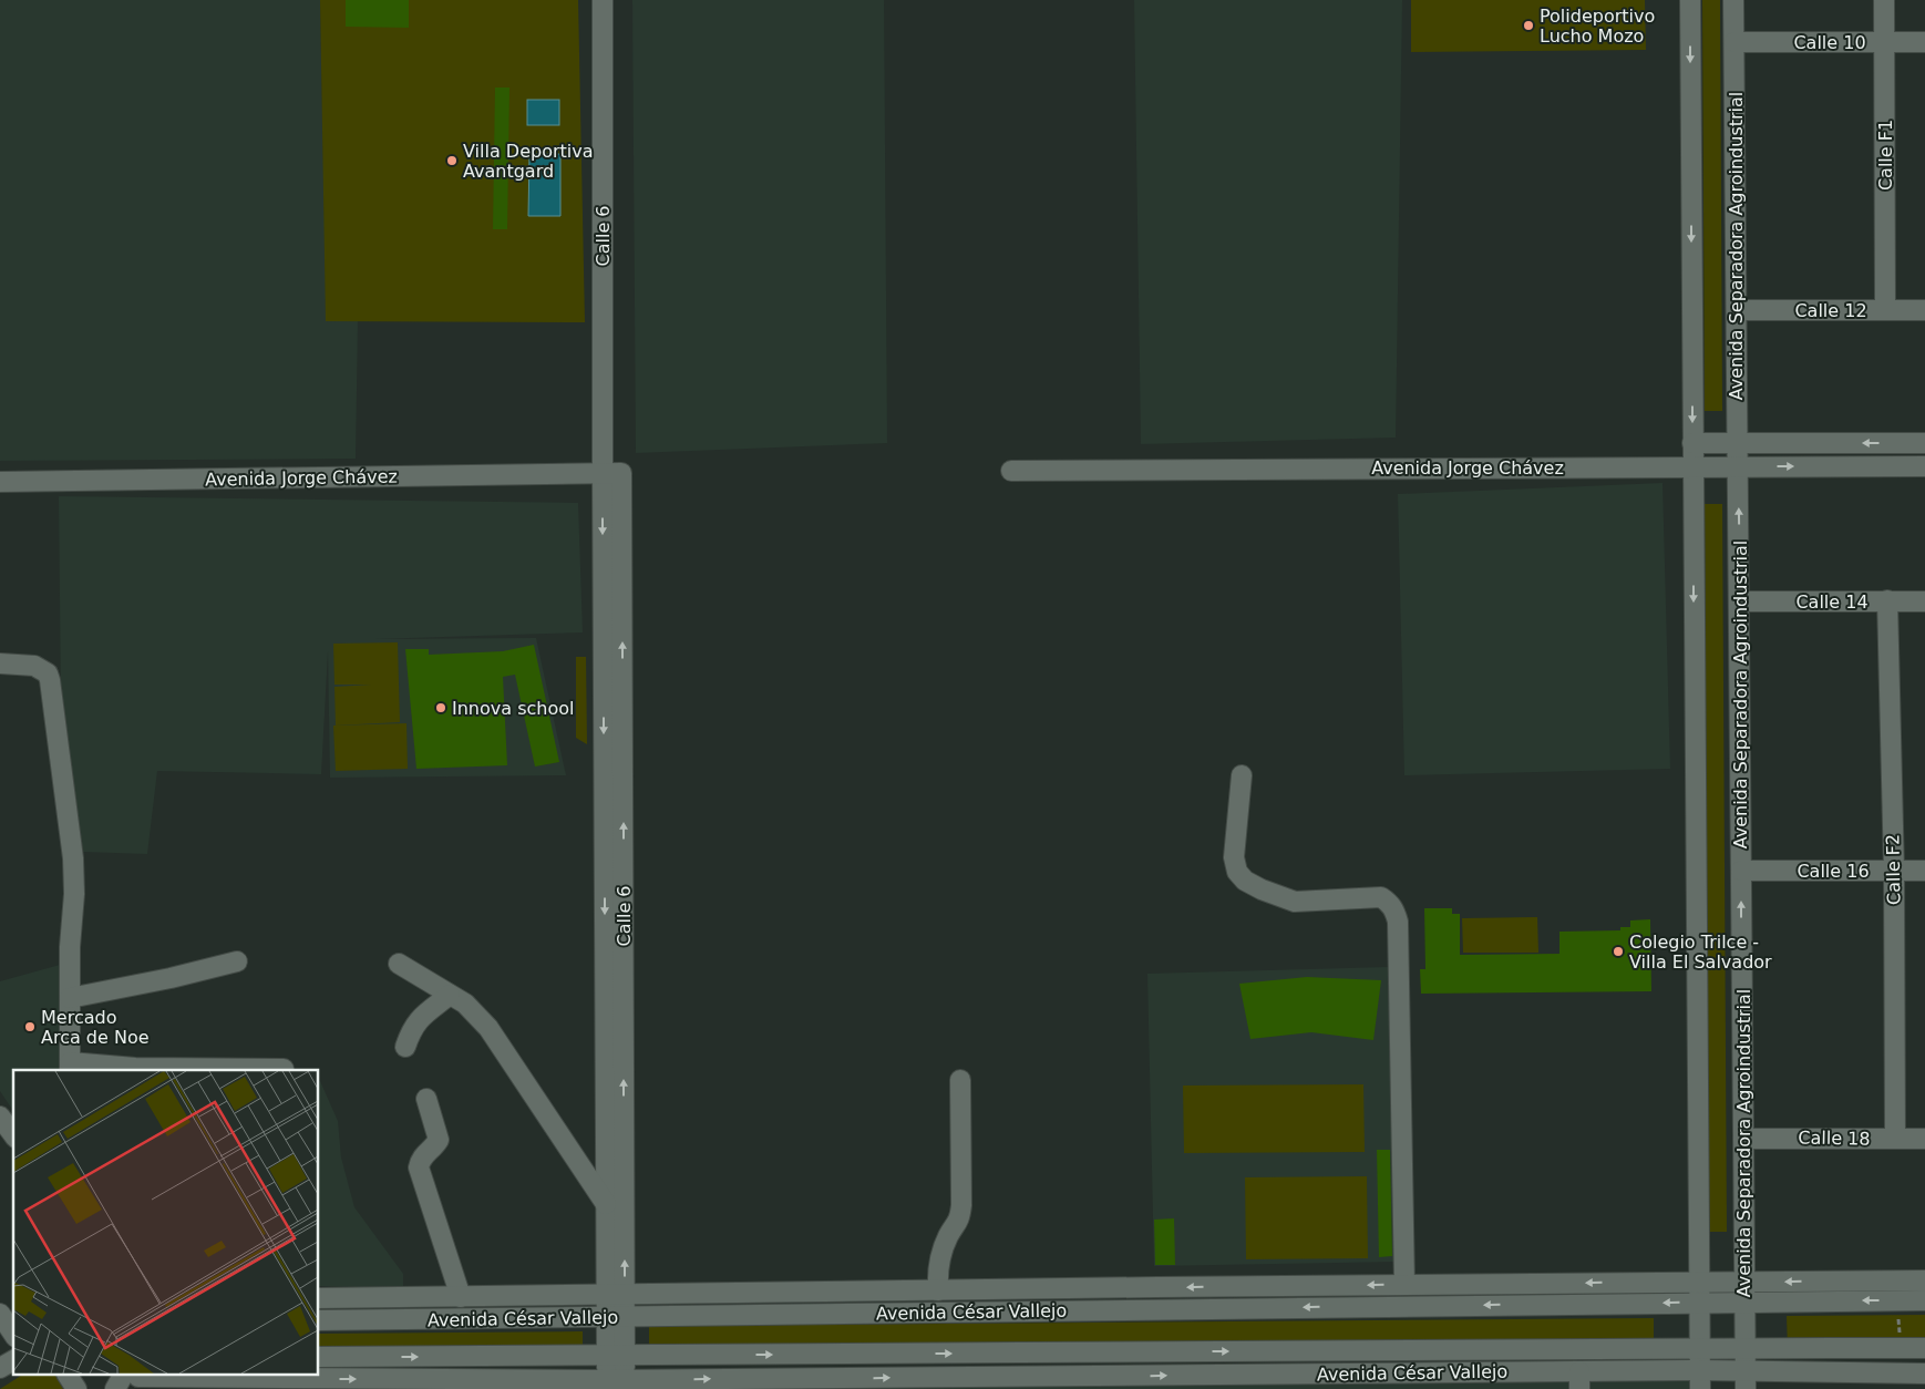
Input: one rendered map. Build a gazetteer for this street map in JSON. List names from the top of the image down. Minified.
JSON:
{"streets":{"street":["Calle 10","Calle F1","Calle 6","Avenida Separadora Agroindustrial","Calle 12","Avenida Jorge Chávez","Calle 14","Calle F2","Calle 16","Calle 18","Avenida César Vallejo"]},"crossings":[["Calle 10","Calle F1"],["Calle 10","Avenida Separadora Agroindustrial"],["Calle F1","Calle 12"],["Calle 6","Avenida Jorge Chávez"],["Calle 6","Avenida César Vallejo"],["Avenida Separadora Agroindustrial","Calle 12"],["Avenida Separadora Agroindustrial","Avenida Jorge Chávez"],["Avenida Separadora Agroindustrial","Calle 14"],["Avenida Separadora Agroindustrial","Calle 16"],["Avenida Separadora Agroindustrial","Calle 18"],["Avenida Separadora Agroindustrial","Avenida César Vallejo"],["Calle 14","Calle F2"],["Calle F2","Calle 16"],["Calle F2","Calle 18"]],"places":["Polideportivo Lucho Mozo","Villa Deportiva Avantgard","Innova school","Colegio Trilce - Villa El Salvador","Mercado Arca de Noe"]}
